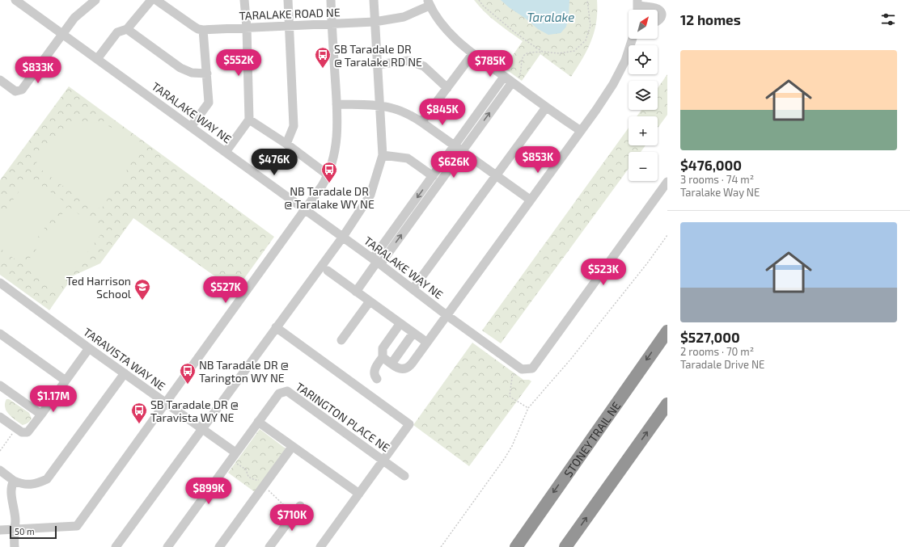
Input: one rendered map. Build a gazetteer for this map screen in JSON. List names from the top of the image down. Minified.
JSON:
{"streets":{"highway":["STONEY TRAIL NE"],"street":["TARALAKE ROAD NE","TARALAKE WAY NE","TARAVISTA WAY NE","TARINGTON PLACE NE"]},"crossings":[["TARAVISTA WAY NE","TARINGTON PLACE NE"]],"water":["Taralake"],"places":{"bus stop":["SB Taradale DR @ Taralake RD NE","NB Taradale DR @ Taralake WY NE","NB Taradale DR @ Tarington WY NE","SB Taradale DR @ Taravista WY NE"],"school or university":["Ted Harrison School"]},"scale_bar":"50 m","north":"top right","page":{"heading":"12 homes","map_buttons":["+","−"],"list":[{"name":"$476,000","note":"3 rooms · 74 m² · Taralake Way NE"},{"name":"$527,000","note":"2 rooms · 70 m² · Taradale Drive NE"}],"price":["$552K","$785K","$833K","$845K","$853K","$476K","$626K","$523K","$527K","$1.17M","$899K","$710K"],"scale":"50 m"}}
